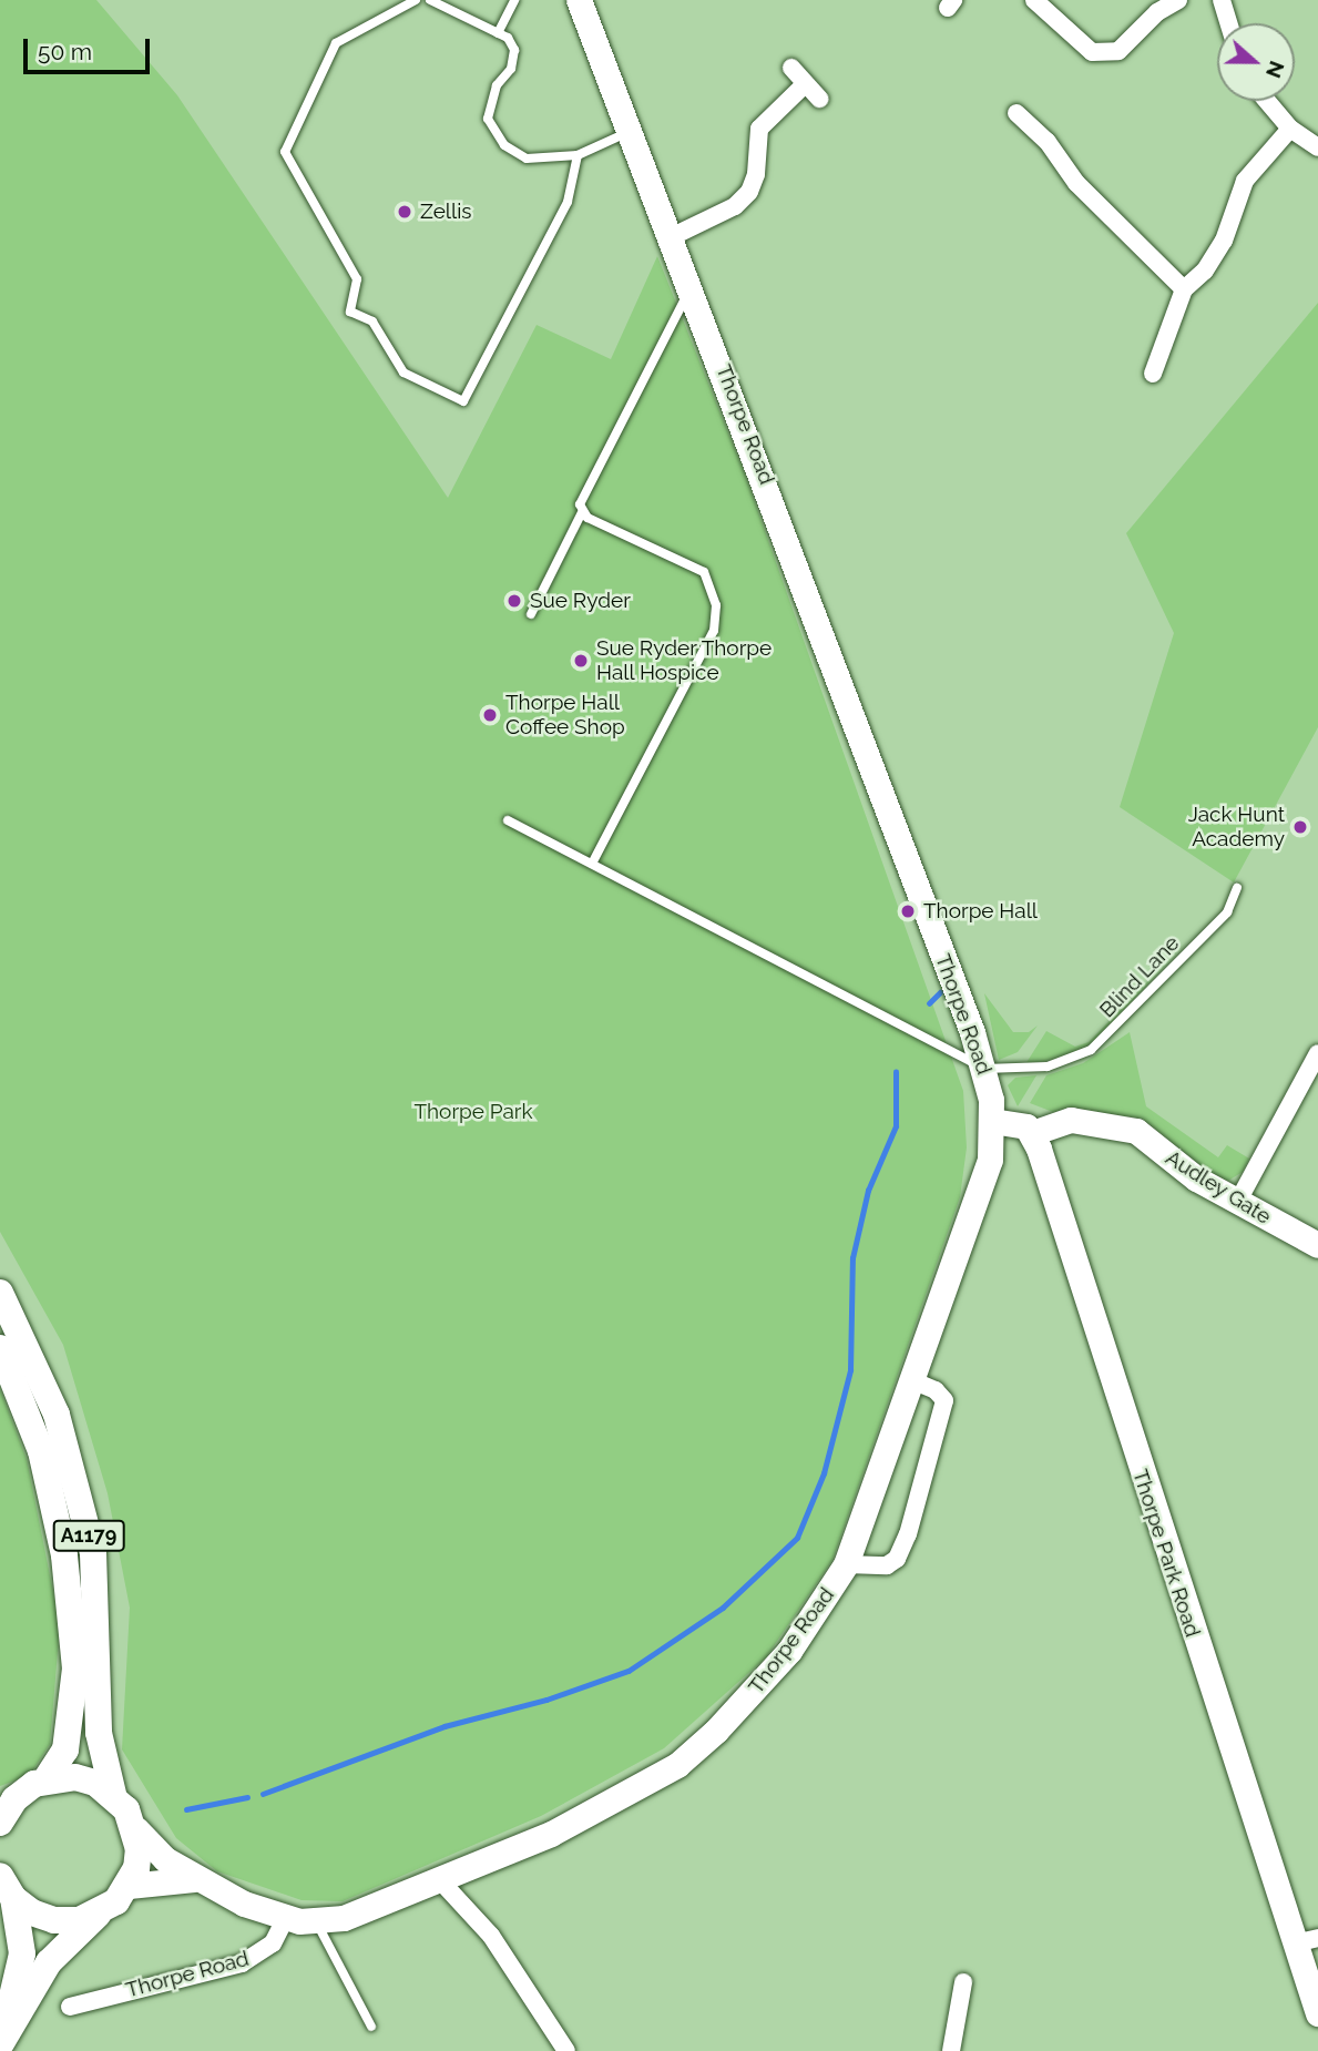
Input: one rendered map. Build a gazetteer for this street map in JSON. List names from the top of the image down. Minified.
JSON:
{"streets":{"main road":["A1179"],"street":["Thorpe Road","Audley Gate","Thorpe Park Road"],"lane":["Blind Lane"]},"crossings":[["Thorpe Road","Blind Lane"],["Audley Gate","Thorpe Park Road"]],"parks":["Thorpe Park"],"places":["Zellis","Sue Ryder","Sue Ryder Thorpe Hall Hospice","Thorpe Hall Coffee Shop","Jack Hunt Academy","Thorpe Hall"],"scale_bar":"50 m","north":"right"}
